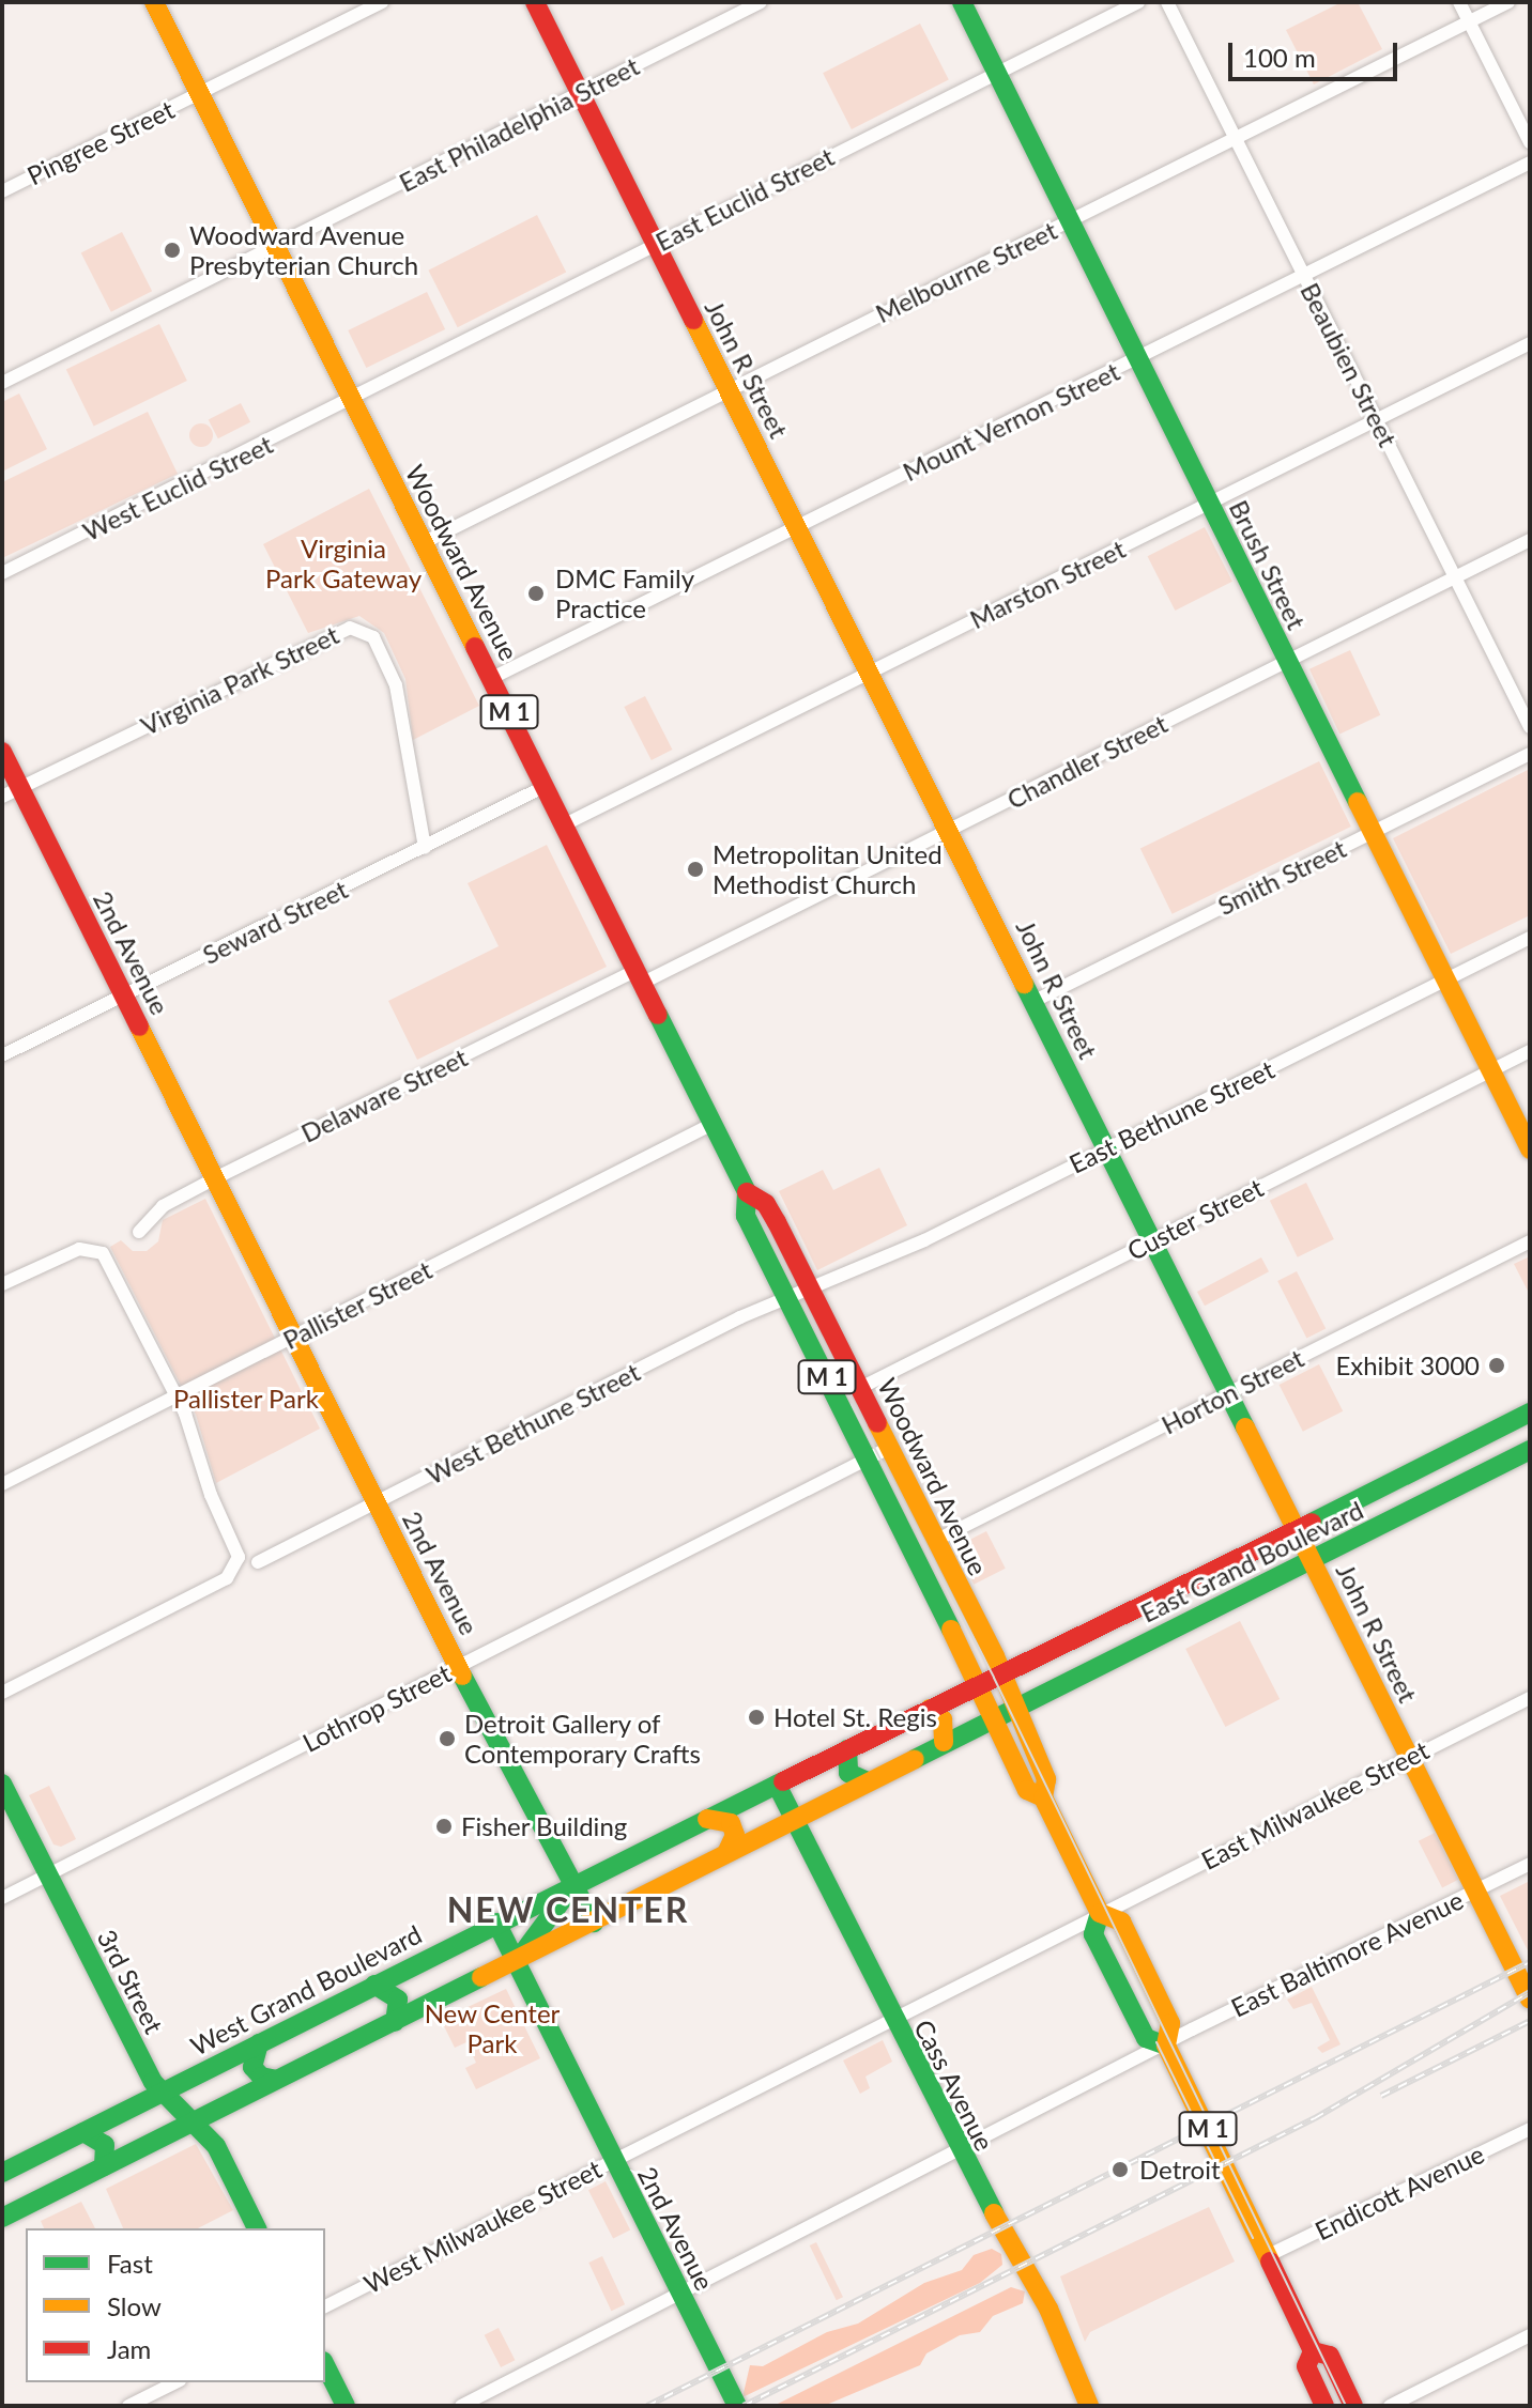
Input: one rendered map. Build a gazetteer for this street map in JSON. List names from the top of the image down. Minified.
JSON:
{"streets":{"main road":["John R Street","Woodward Avenue","Brush Street","M 1","2nd Avenue","East Grand Boulevard","3rd Street","West Grand Boulevard","Cass Avenue"],"street":["East Philadelphia Street","Pingree Street","East Euclid Street","Melbourne Street","Beaubien Street","Mount Vernon Street","West Euclid Street","Marston Street","Virginia Park Street","Chandler Street","Smith Street","Seward Street","Delaware Street","East Bethune Street","Custer Street","Pallister Street","Horton Street","West Bethune Street","Lothrop Street","East Milwaukee Street","East Baltimore Avenue","Endicott Avenue","West Milwaukee Street"]},"crossings":[["East Philadelphia Street","John R Street"],["East Philadelphia Street","Woodward Avenue"],["Pingree Street","Woodward Avenue"],["East Euclid Street","John R Street"],["East Euclid Street","West Euclid Street"],["East Euclid Street","Woodward Avenue"],["East Euclid Street","Brush Street"],["Melbourne Street","Beaubien Street"],["Melbourne Street","John R Street"],["Melbourne Street","Woodward Avenue"],["Melbourne Street","Brush Street"],["Beaubien Street","Mount Vernon Street"],["Beaubien Street","Marston Street"],["Beaubien Street","Chandler Street"],["John R Street","Mount Vernon Street"],["John R Street","Marston Street"],["John R Street","Chandler Street"],["John R Street","Smith Street"],["John R Street","East Bethune Street"],["John R Street","Custer Street"],["John R Street","Horton Street"],["John R Street","East Grand Boulevard"],["John R Street","East Milwaukee Street"],["John R Street","East Baltimore Avenue"],["Mount Vernon Street","Woodward Avenue"],["Mount Vernon Street","Brush Street"],["West Euclid Street","Woodward Avenue"],["Woodward Avenue","Marston Street"],["Woodward Avenue","Chandler Street"],["Woodward Avenue","Seward Street"],["Woodward Avenue","Delaware Street"],["Woodward Avenue","East Bethune Street"],["Woodward Avenue","Custer Street"],["Woodward Avenue","Pallister Street"],["Woodward Avenue","Horton Street"],["Woodward Avenue","West Bethune Street"],["Woodward Avenue","East Grand Boulevard"],["Woodward Avenue","Lothrop Street"],["Woodward Avenue","East Milwaukee Street"],["Woodward Avenue","East Baltimore Avenue"],["Woodward Avenue","West Grand Boulevard"],["Woodward Avenue","Endicott Avenue"],["Woodward Avenue","West Milwaukee Street"],["Brush Street","Marston Street"],["Brush Street","Chandler Street"],["Brush Street","Smith Street"],["Brush Street","East Bethune Street"],["Brush Street","Custer Street"],["Virginia Park Street","Seward Street"],["Virginia Park Street","2nd Avenue"],["Chandler Street","Delaware Street"],["Seward Street","2nd Avenue"],["2nd Avenue","Delaware Street"],["2nd Avenue","Pallister Street"],["2nd Avenue","West Bethune Street"],["2nd Avenue","Lothrop Street"],["2nd Avenue","East Baltimore Avenue"],["2nd Avenue","West Grand Boulevard"],["2nd Avenue","West Milwaukee Street"],["East Bethune Street","West Bethune Street"],["East Grand Boulevard","West Grand Boulevard"],["Lothrop Street","3rd Street"],["East Milwaukee Street","West Milwaukee Street"],["East Baltimore Avenue","Cass Avenue"],["3rd Street","West Grand Boulevard"],["West Grand Boulevard","Cass Avenue"],["Cass Avenue","West Milwaukee Street"]],"districts":["NEW CENTER"],"parks":["Virginia Park Gateway","Pallister Park","New Center Park"],"places":["Woodward Avenue Presbyterian Church","DMC Family Practice","Metropolitan United Methodist Church","Exhibit 3000","Hotel St. Regis","Detroit Gallery of Contemporary Crafts","Fisher Building","Detroit"],"legend":["Fast","Slow","Jam"],"scale_bar":"100 m"}
